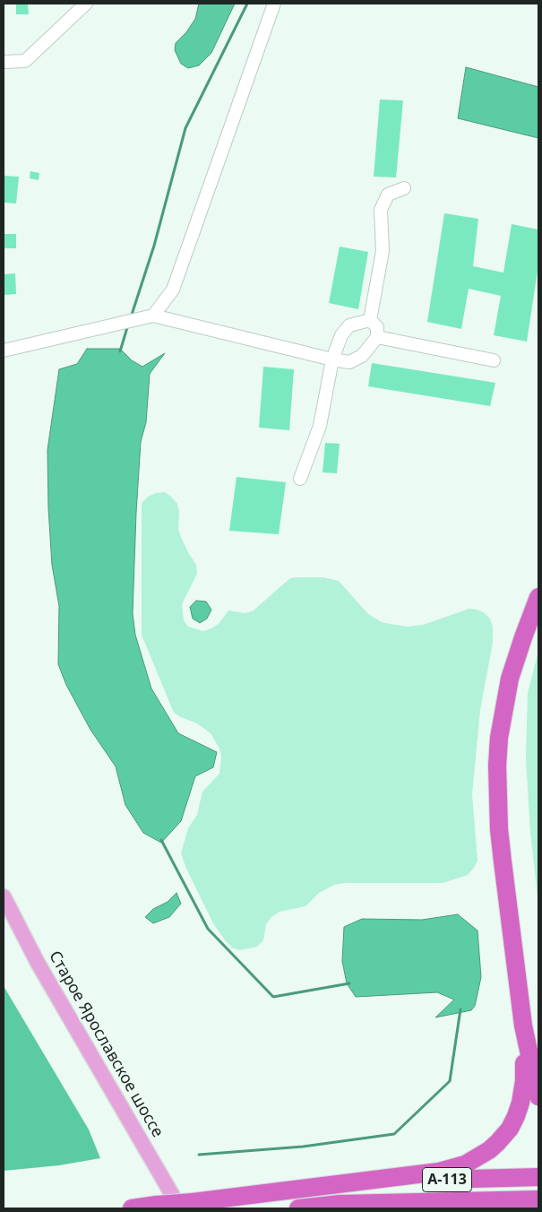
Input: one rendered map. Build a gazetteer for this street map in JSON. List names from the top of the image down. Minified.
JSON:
{"streets":{"highway":["А-113"],"main road":["Старое Ярославское шоссе"]},"crossings":[["Старое Ярославское шоссе","А-113"]]}
